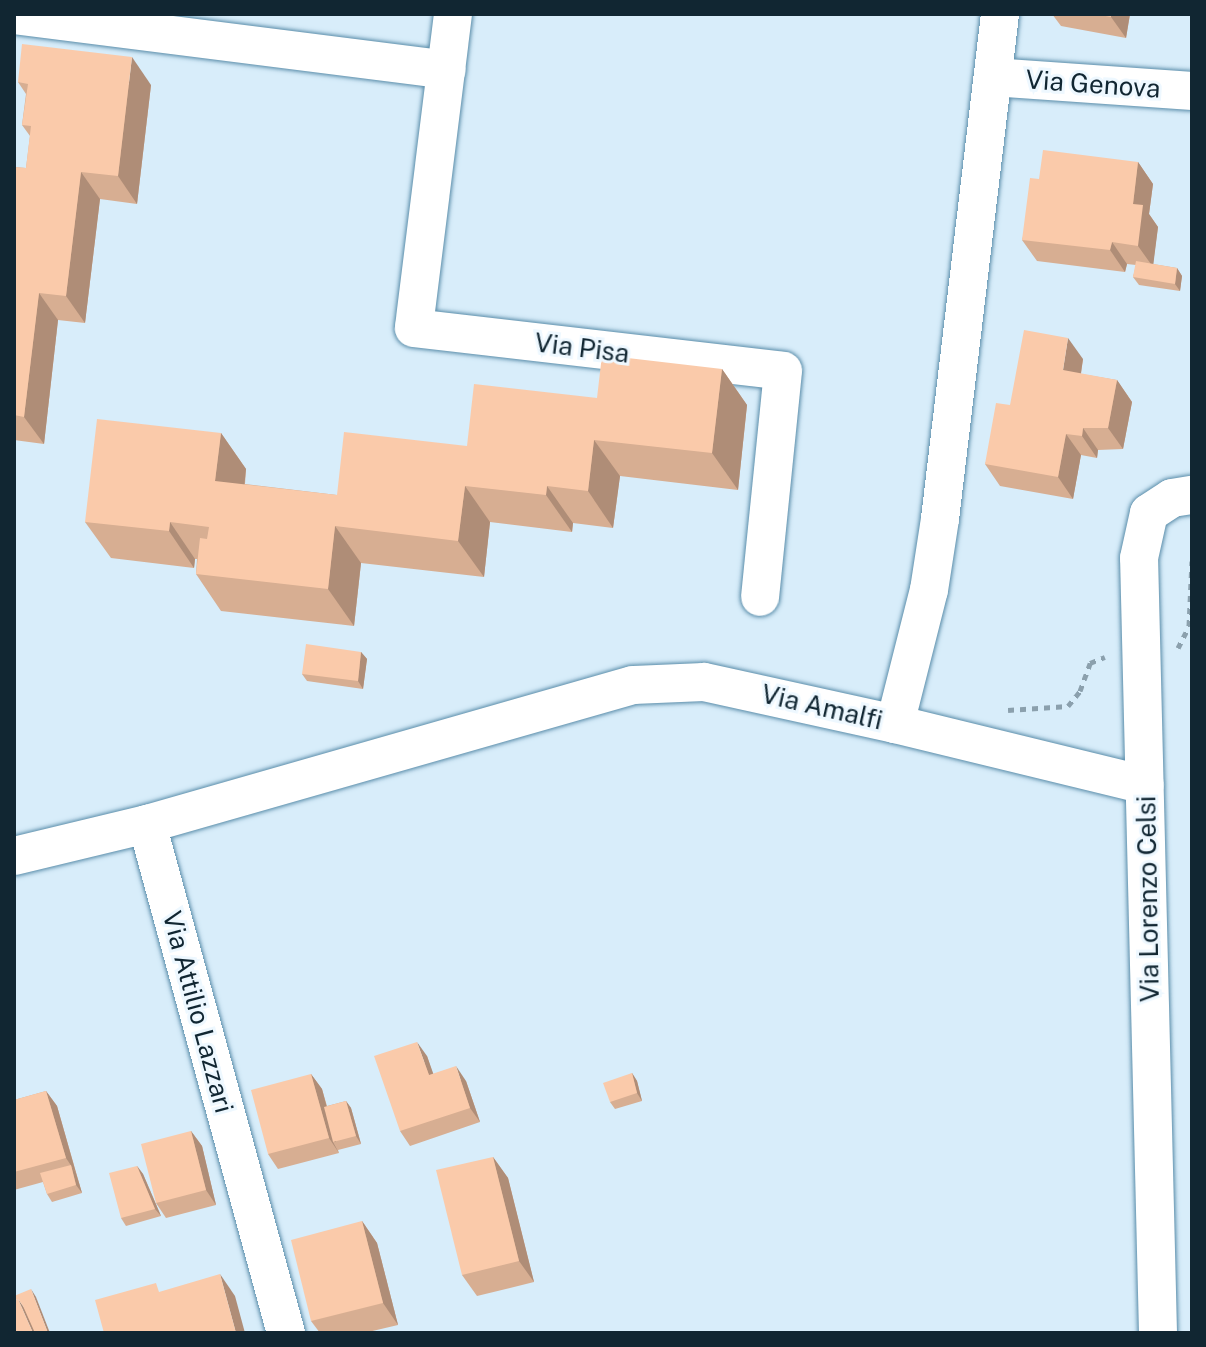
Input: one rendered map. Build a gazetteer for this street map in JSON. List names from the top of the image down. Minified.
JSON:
{"streets":{"street":["Via Genova","Via Pisa","Via Amalfi","Via Lorenzo Celsi","Via Attilio Lazzari"]},"crossings":[["Via Genova","Via Amalfi"],["Via Amalfi","Via Attilio Lazzari"]]}
